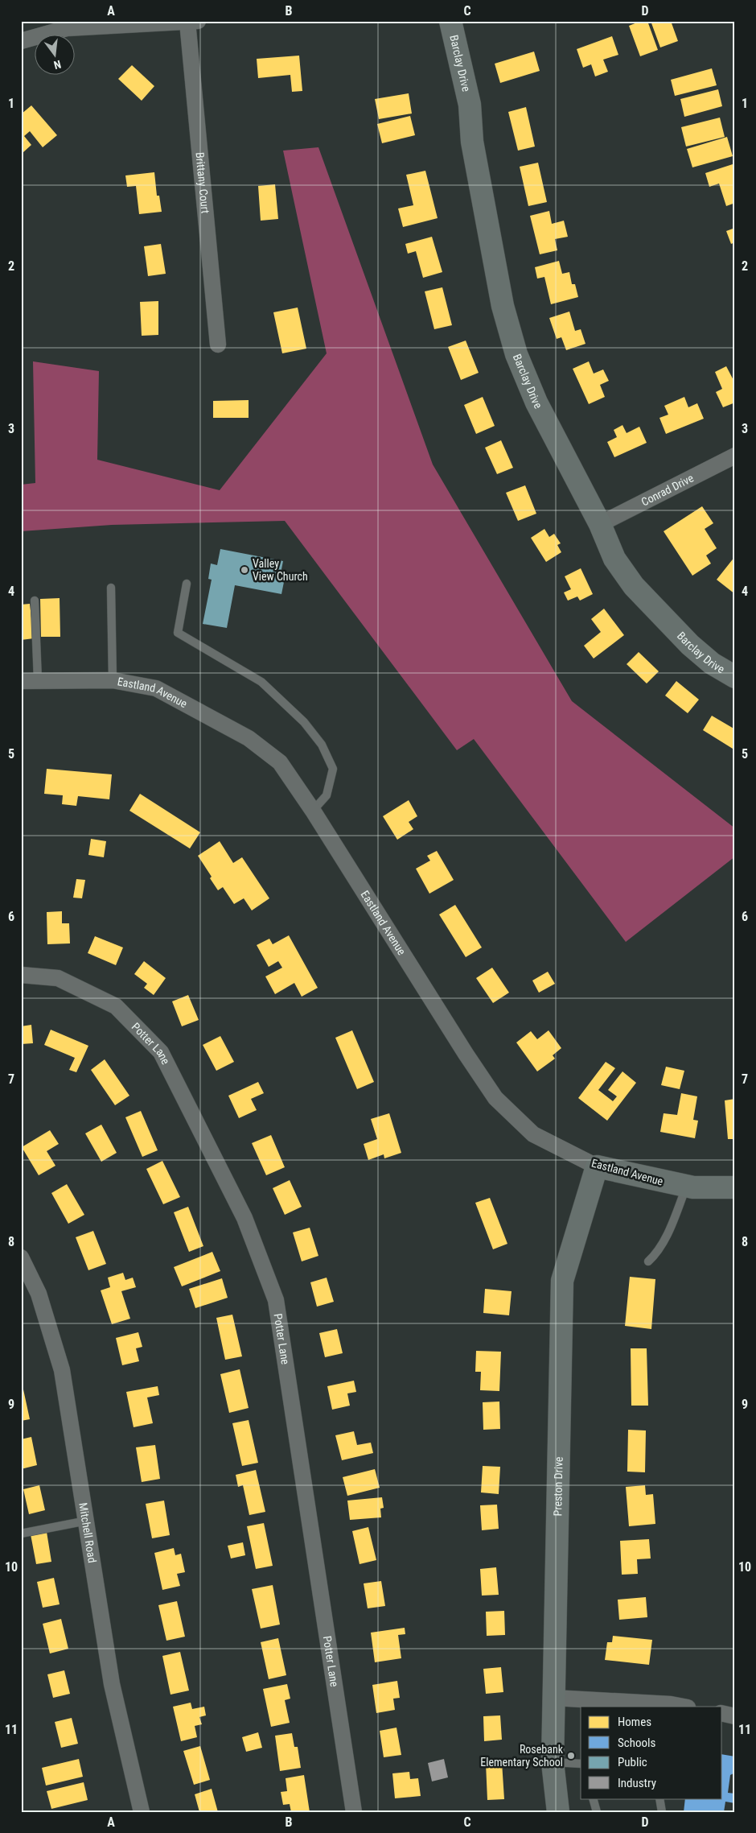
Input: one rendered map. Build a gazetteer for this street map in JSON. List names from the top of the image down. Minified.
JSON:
{"streets":{"street":["Barclay Drive","Brittany Court","Conrad Drive","Eastland Avenue","Potter Lane","Preston Drive","Mitchell Road"]},"crossings":[["Barclay Drive","Conrad Drive"],["Eastland Avenue","Preston Drive"]],"places":["Valley View Church","Rosebank Elementary School"],"legend":["Homes","Schools","Public","Industry"],"north":"bottom","grid":{"columns":["A","B","C","D"],"rows":["1","2","3","4","5","6","7","8","9","10","11"]}}
